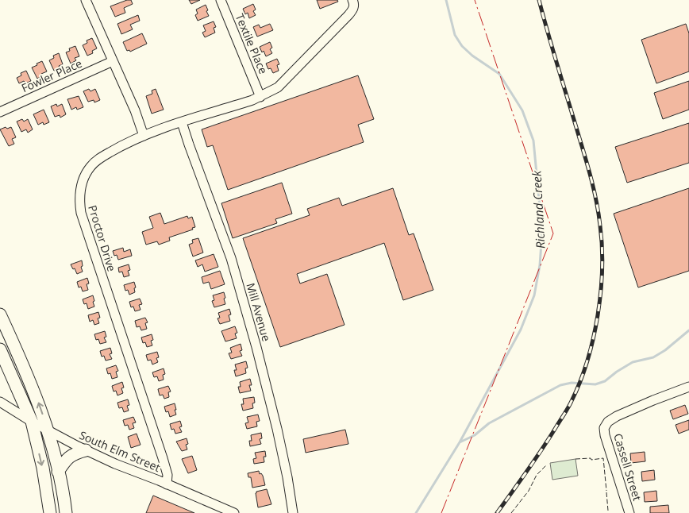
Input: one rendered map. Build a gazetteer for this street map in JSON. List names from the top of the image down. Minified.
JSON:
{"streets":{"street":["Textile Place","Fowler Place","Proctor Drive","Mill Avenue","South Elm Street","Cassell Street"]},"crossings":[["Textile Place","Proctor Drive"],["Proctor Drive","Mill Avenue"],["Proctor Drive","South Elm Street"]],"water":["Richland Creek"]}
